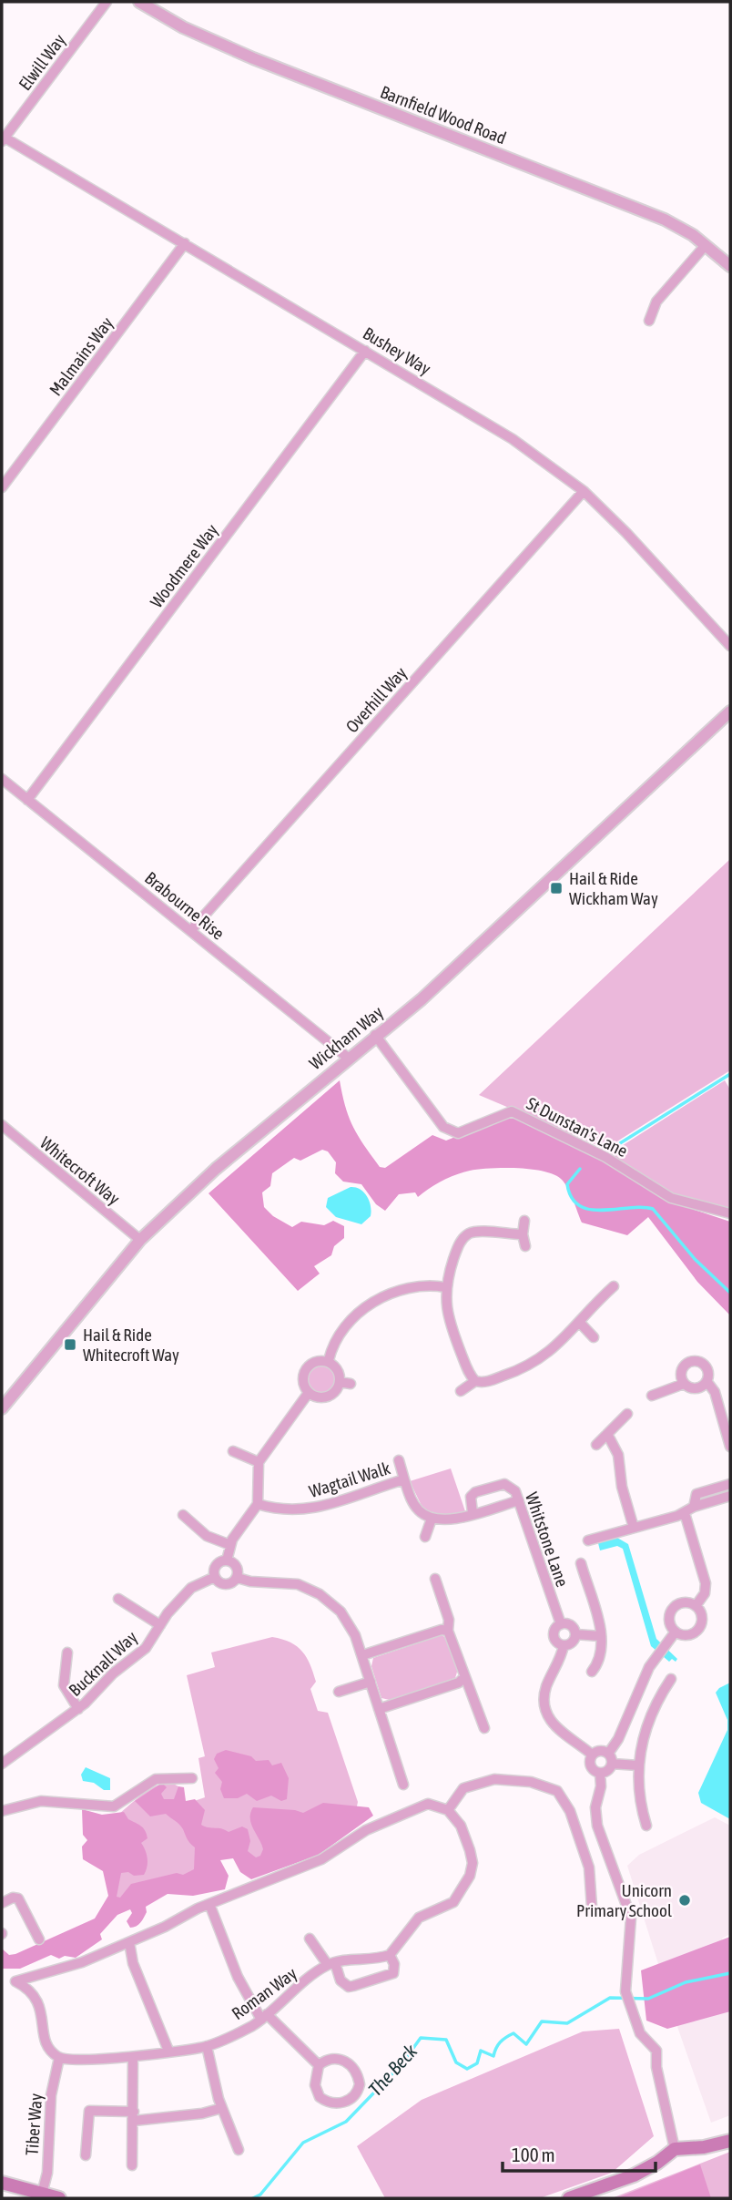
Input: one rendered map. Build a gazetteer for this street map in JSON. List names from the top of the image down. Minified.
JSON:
{"streets":{"street":["Elwill Way","Barnfield Wood Road","Bushey Way","Malmains Way","Woodmere Way","Overhill Way","Brabourne Rise","Wickham Way","St Dunstan's Lane","Whitecroft Way","Wagtail Walk","Whitstone Lane","Bucknall Way","Roman Way","Tiber Way"]},"crossings":[["Elwill Way","Bushey Way"],["Bushey Way","Malmains Way"],["Bushey Way","Woodmere Way"],["Bushey Way","Overhill Way"],["Woodmere Way","Brabourne Rise"],["Overhill Way","Brabourne Rise"],["Brabourne Rise","Wickham Way"],["Wickham Way","St Dunstan's Lane"],["Wickham Way","Whitecroft Way"],["Wagtail Walk","Bucknall Way"],["Roman Way","Tiber Way"]],"water":["The Beck"],"places":{"transit":["Hail & Ride Wickham Way","Hail & Ride Whitecroft Way"],"other":["Unicorn Primary School"]},"scale_bar":"100 m"}
